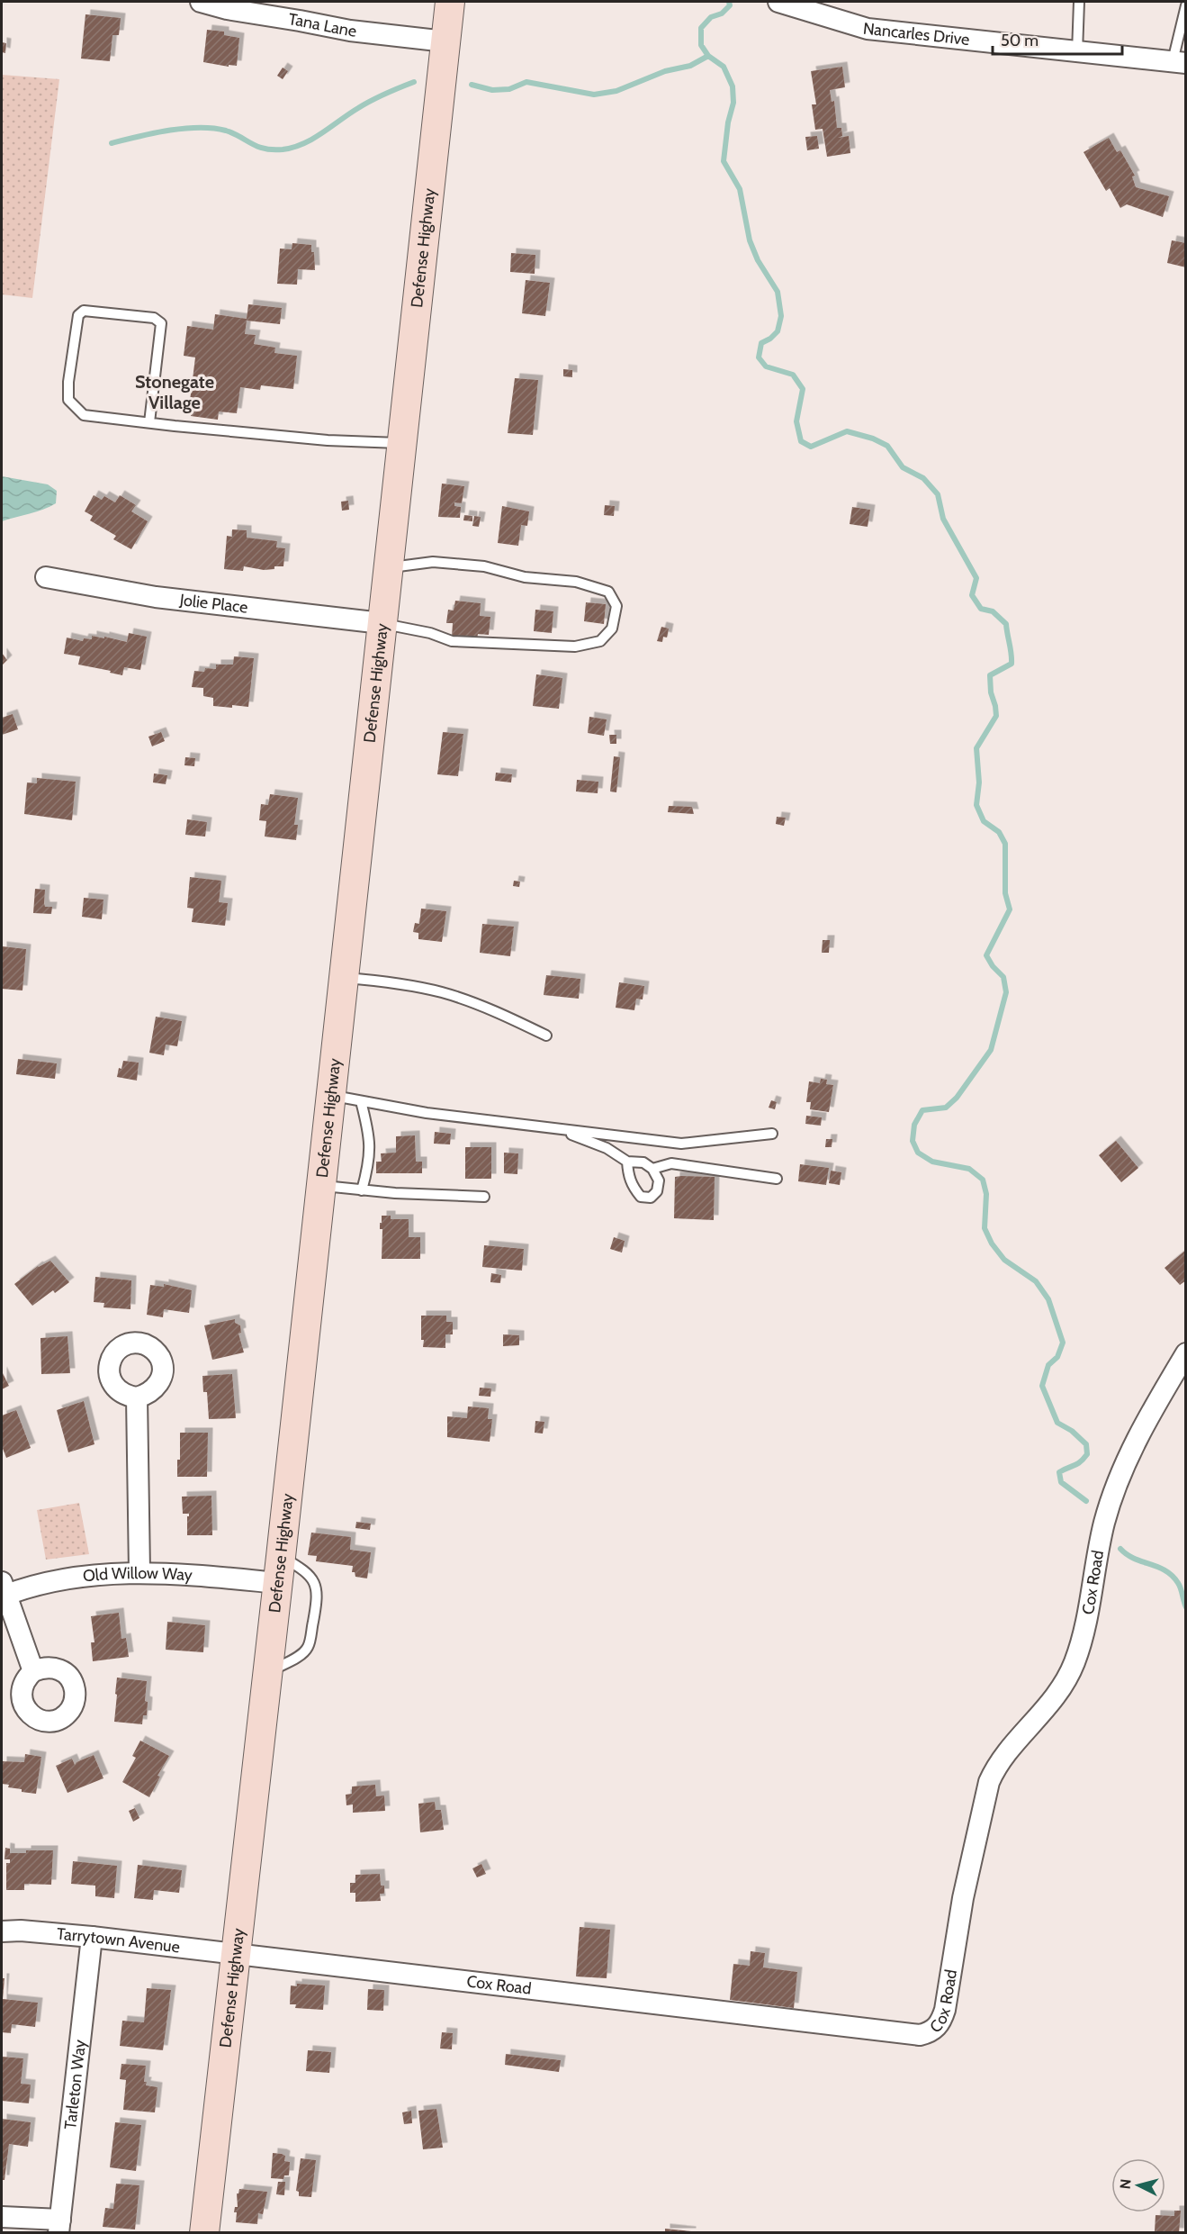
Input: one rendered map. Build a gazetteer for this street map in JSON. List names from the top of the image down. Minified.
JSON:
{"streets":{"main road":["Defense Highway"],"street":["Tana Lane","Nancarles Drive","Jolie Place","Old Willow Way","Cox Road","Tarrytown Avenue","Tarleton Way"]},"crossings":[["Tana Lane","Defense Highway"],["Defense Highway","Jolie Place"],["Defense Highway","Old Willow Way"],["Defense Highway","Cox Road"],["Defense Highway","Tarrytown Avenue"],["Cox Road","Tarrytown Avenue"],["Tarrytown Avenue","Tarleton Way"]],"districts":["Stonegate Village"],"scale_bar":"50 m","north":"left"}
